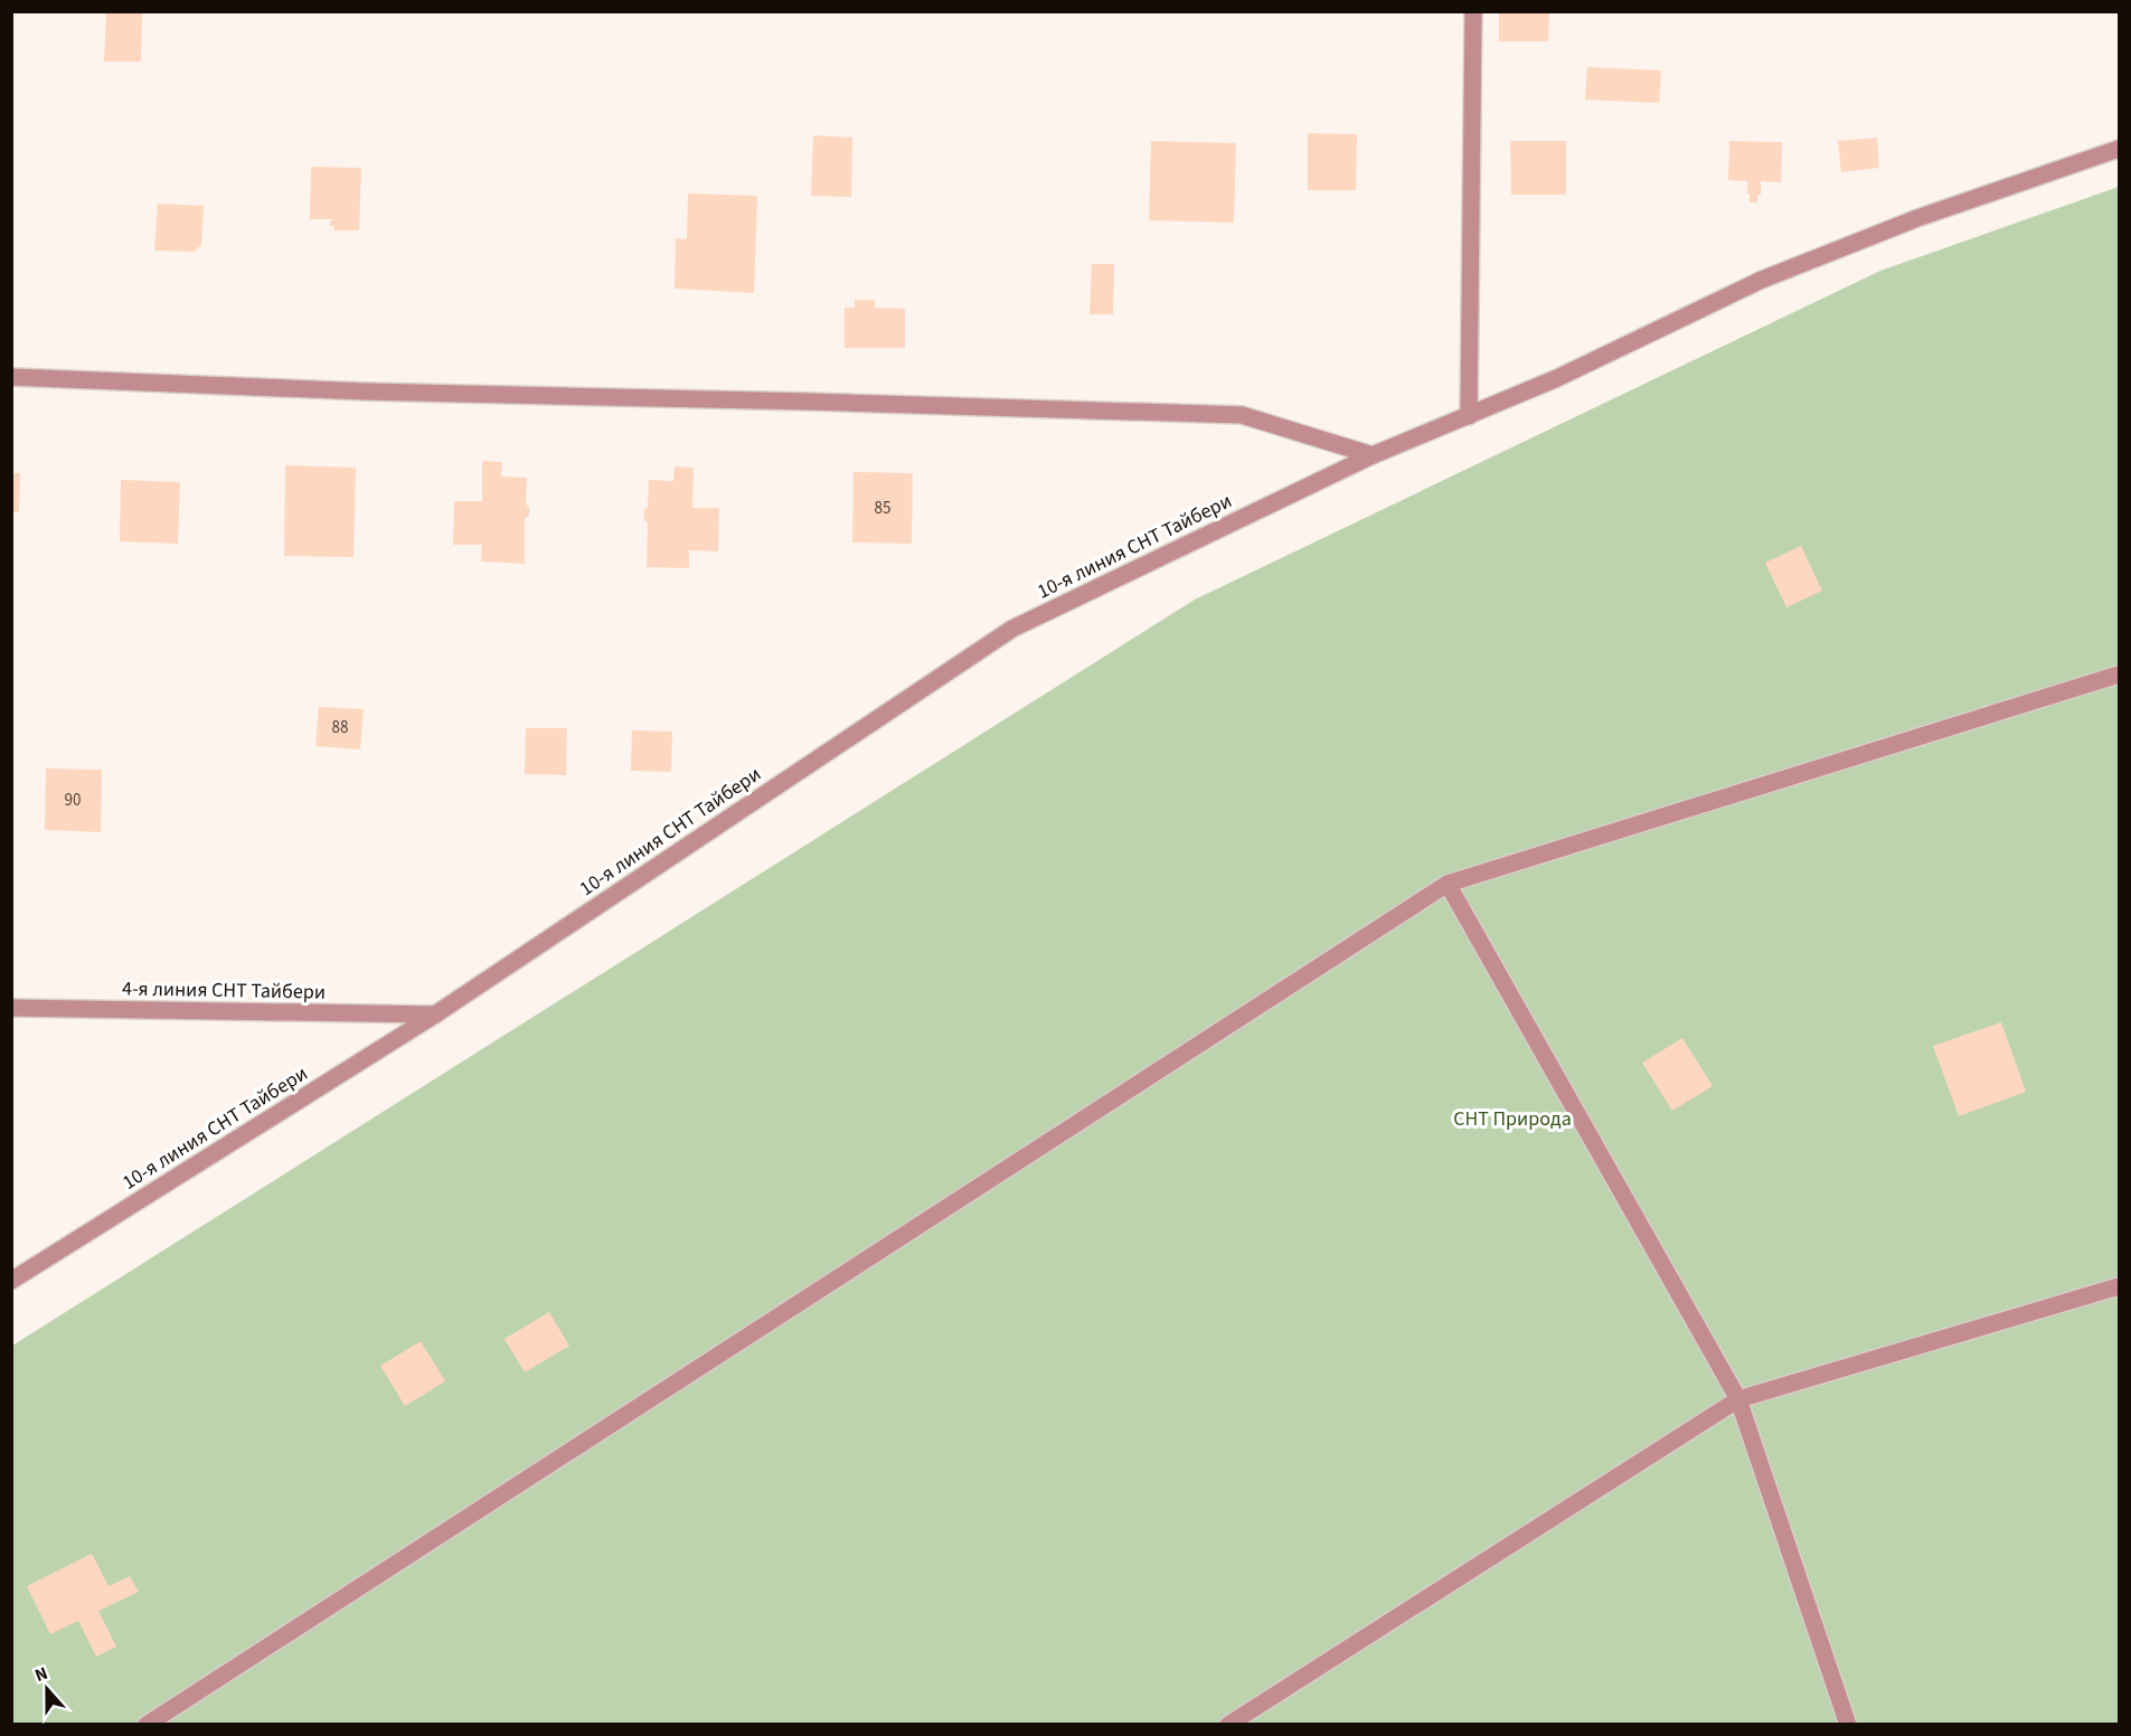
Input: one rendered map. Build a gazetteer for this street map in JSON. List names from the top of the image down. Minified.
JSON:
{"streets":{"street":["10-я линия СНТ Тайбери","4-я линия СНТ Тайбери"]},"crossings":[["10-я линия СНТ Тайбери","4-я линия СНТ Тайбери"]],"parks":["СНТ Природа"],"house_numbers":["85","88","90"],"north":"top"}
